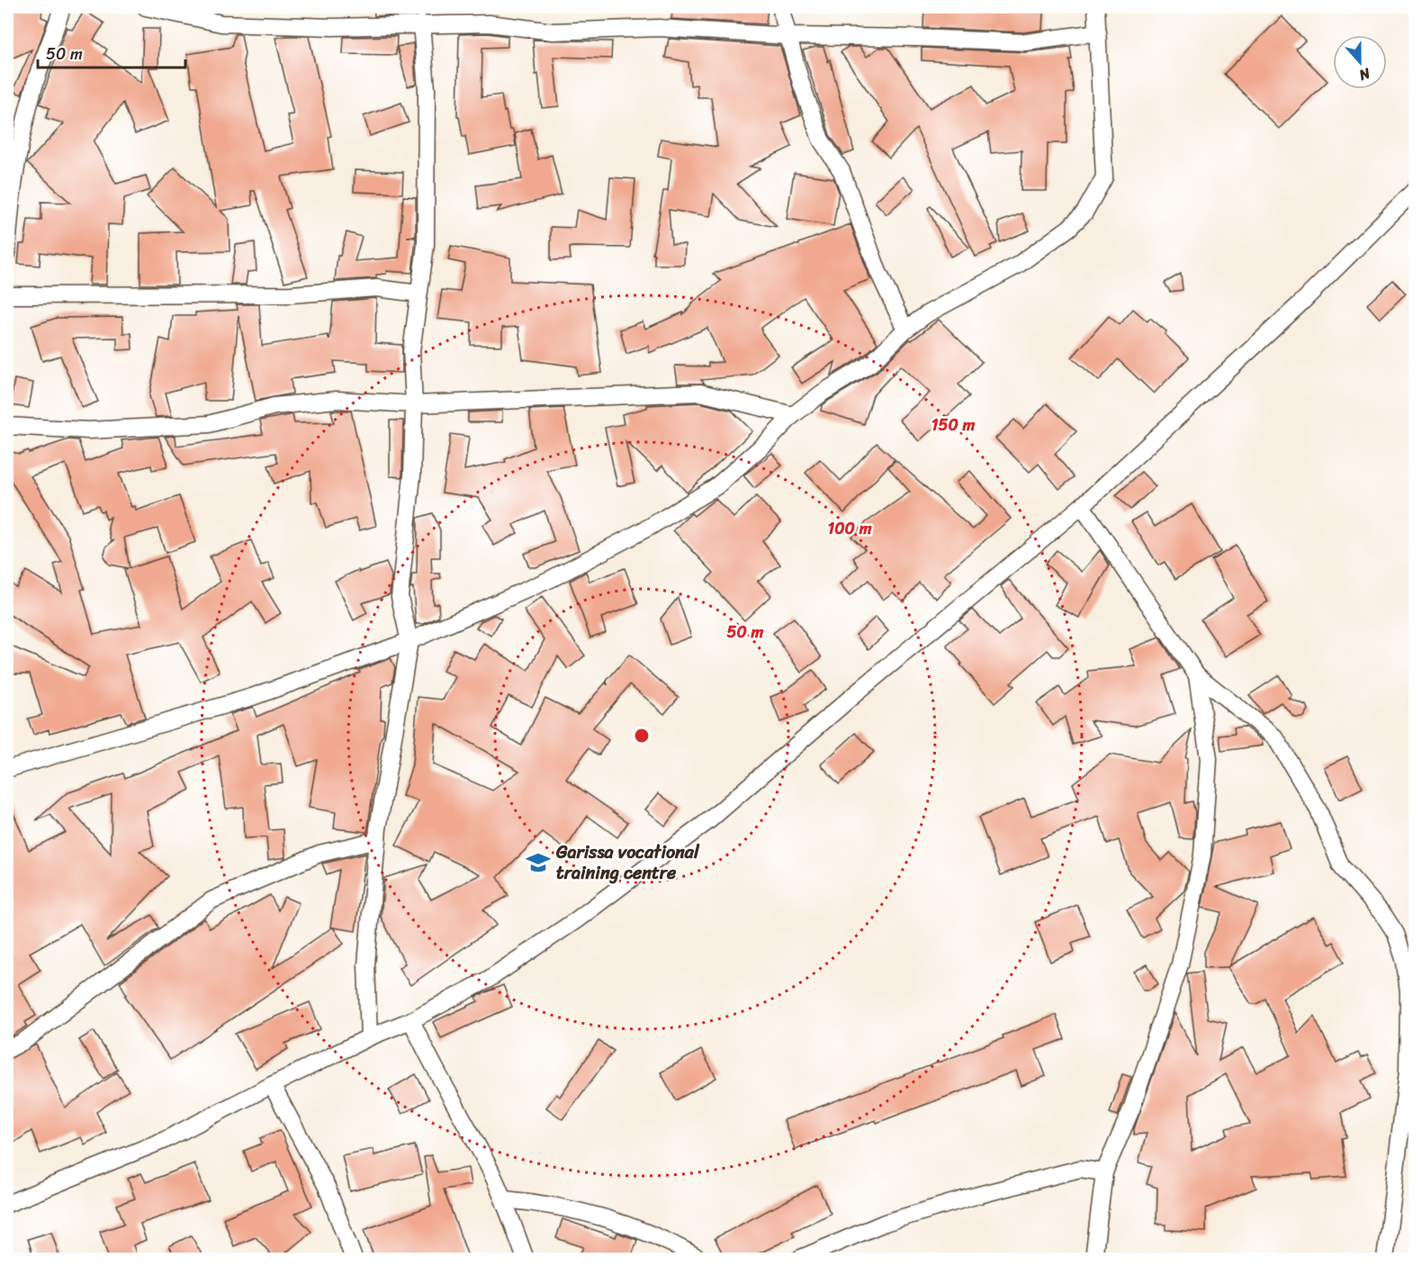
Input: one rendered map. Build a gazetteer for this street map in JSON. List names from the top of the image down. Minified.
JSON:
{"places":{"school or university":["Garissa vocational training centre"]},"scale_bar":"50 m","north":"bottom","rings":["150 m","100 m","50 m"]}
